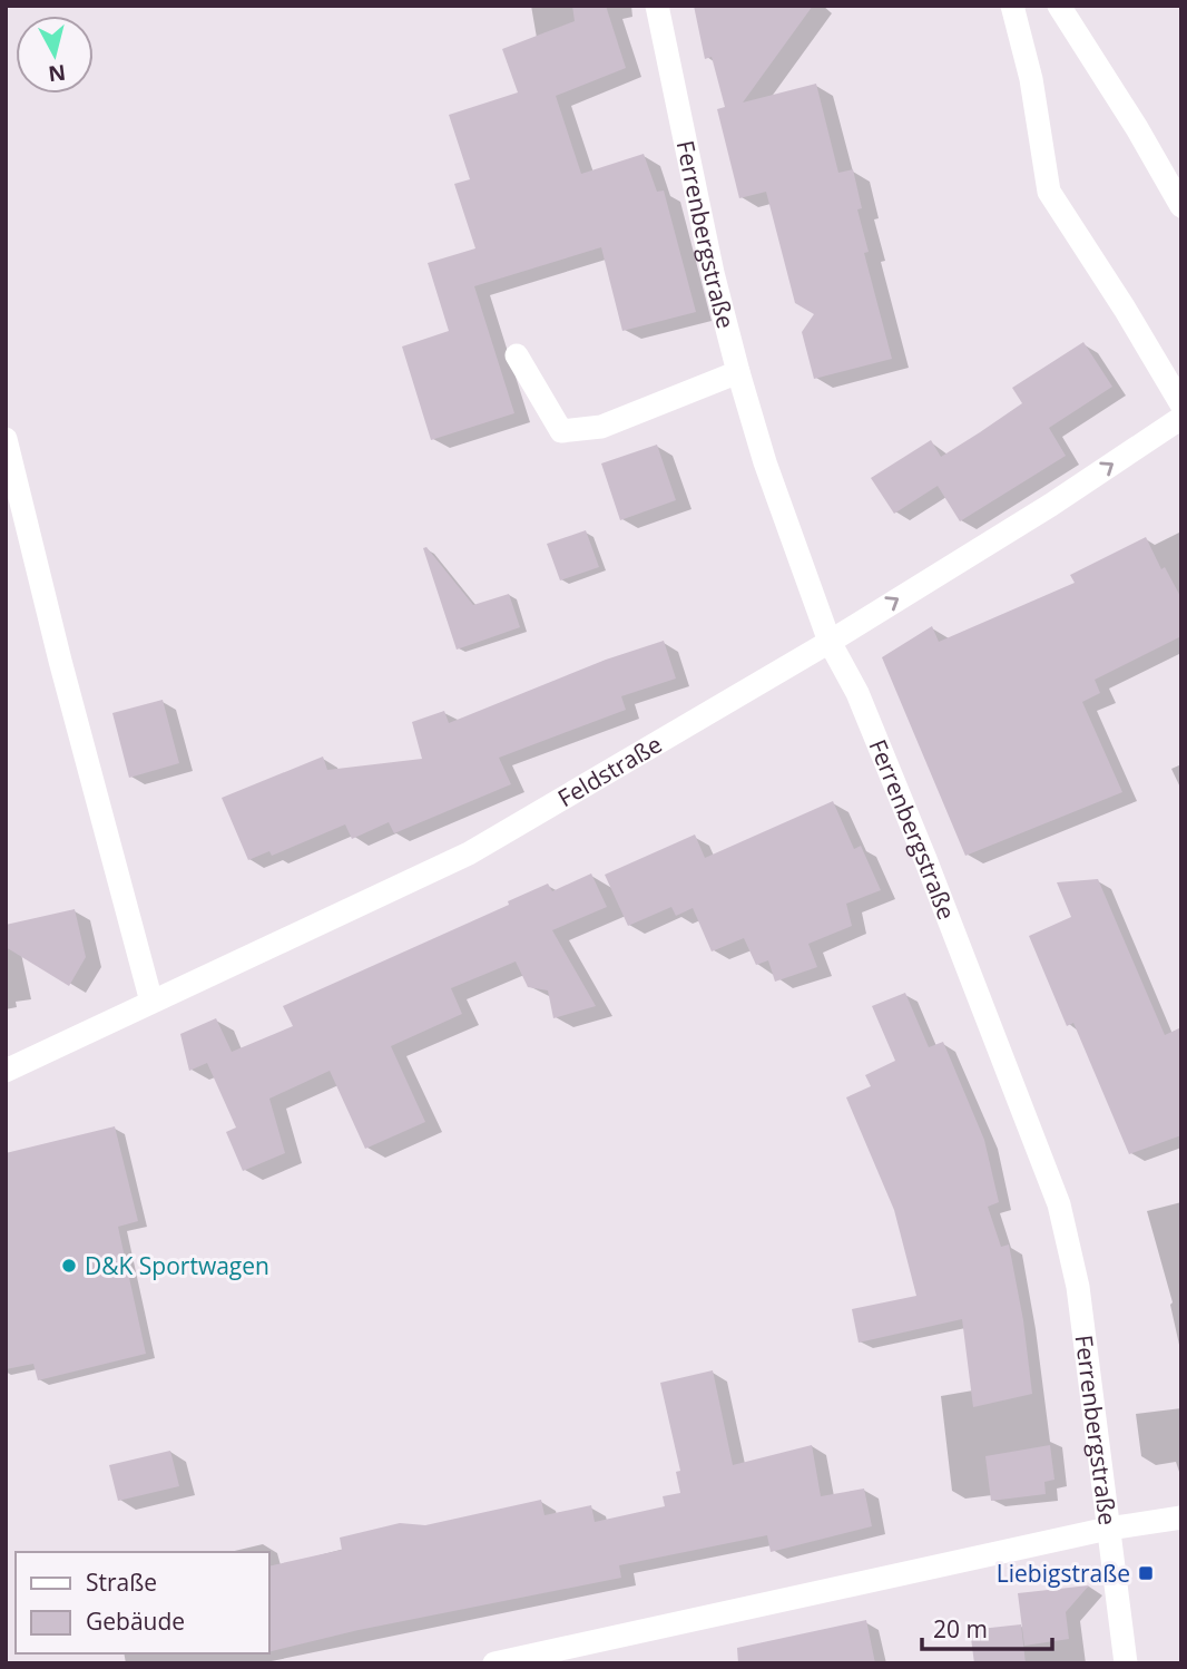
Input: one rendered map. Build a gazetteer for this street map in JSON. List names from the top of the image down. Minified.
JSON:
{"streets":{"street":["Ferrenbergstraße","Feldstraße"]},"crossings":[["Ferrenbergstraße","Feldstraße"]],"places":{"other":["D&K Sportwagen"],"transit":["Liebigstraße"]},"legend":["Straße","Gebäude"],"scale_bar":"20 m","north":"bottom"}
